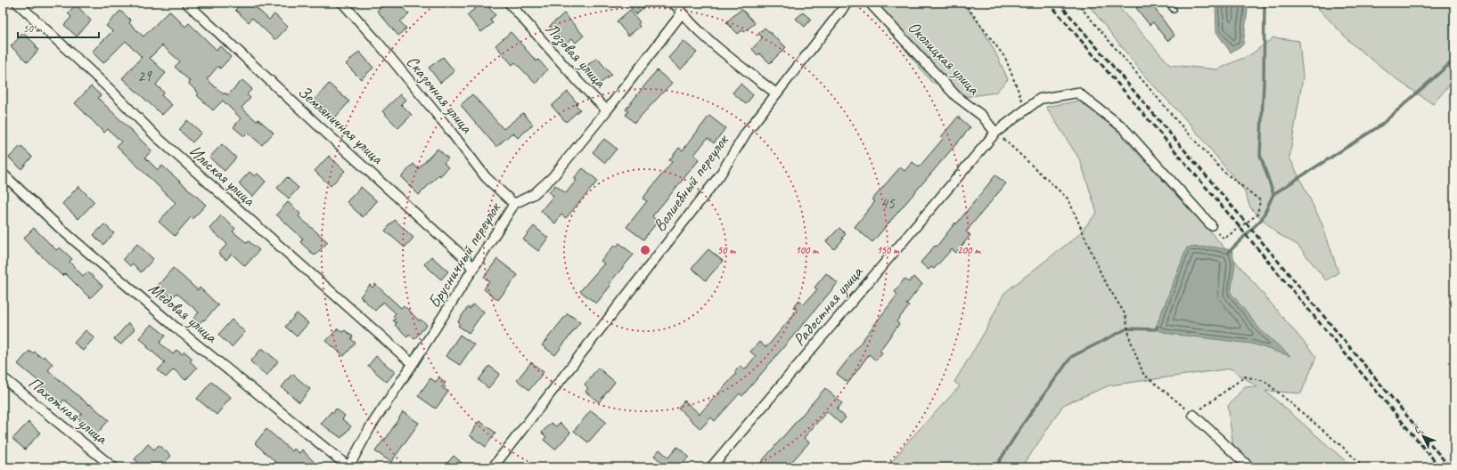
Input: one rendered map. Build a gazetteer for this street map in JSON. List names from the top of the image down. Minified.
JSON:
{"streets":{"street":["Лозовая улица","Околицкая улица","Сказочная улица","Земляничная улица","Ильская улица","Волшебный переулок","Брусничный переулок","Радостная улица","Медовая улица","Пахотная улица"]},"crossings":[["Лозовая улица","Брусничный переулок"],["Околицкая улица","Радостная улица"],["Сказочная улица","Брусничный переулок"],["Земляничная улица","Брусничный переулок"],["Ильская улица","Брусничный переулок"],["Брусничный переулок","Медовая улица"]],"house_numbers":["29","45"],"scale_bar":"50 m","north":"top left","rings":["50 m","100 m","150 m","200 m"]}
